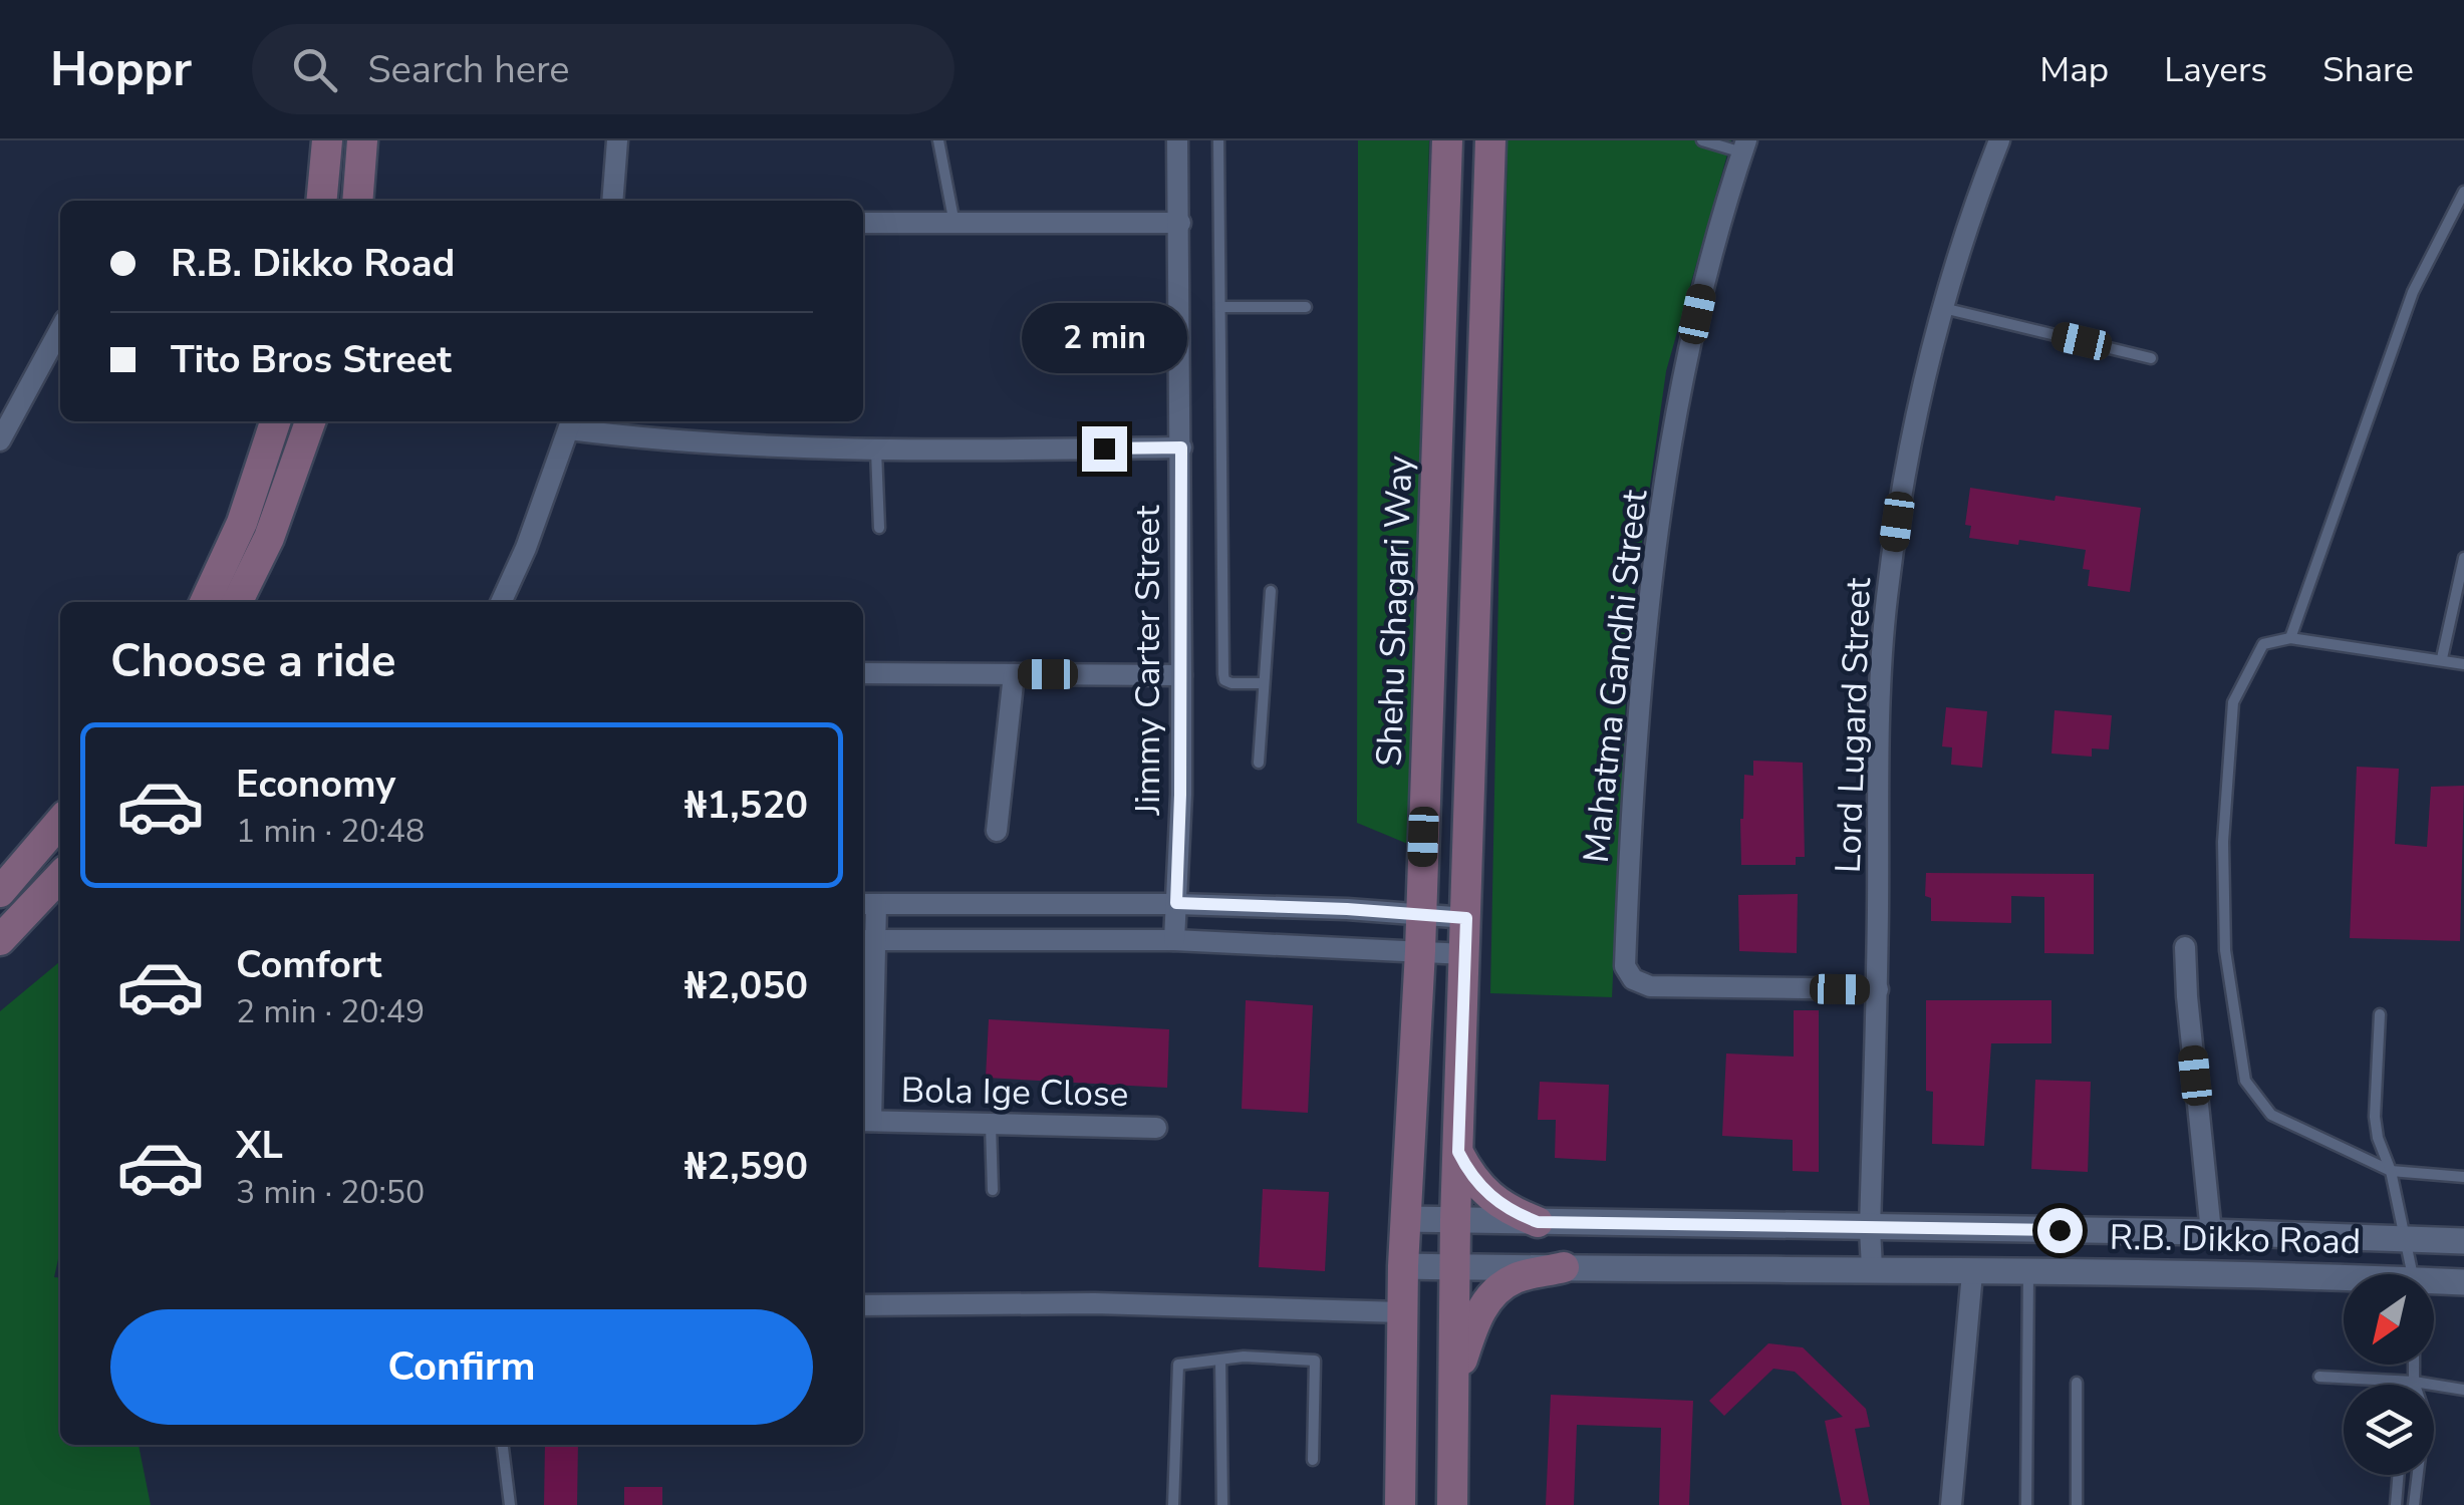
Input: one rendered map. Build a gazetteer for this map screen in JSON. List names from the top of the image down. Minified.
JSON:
{"streets":{"main road":["Shehu Shagari Way"],"street":["Jimmy Carter Street","Mahatma Gandhi Street","Lord Lugard Street","Bola Ige Close","R.B. Dikko Road"]},"crossings":[["Shehu Shagari Way","R.B. Dikko Road"],["Mahatma Gandhi Street","Lord Lugard Street"],["Lord Lugard Street","R.B. Dikko Road"]],"north":"bottom left","page":{"header":"Hoppr","search":"Search here","nav":["Map","Layers","Share"],"banner":["R.B. Dikko Road","Tito Bros Street"],"bubble":"2 min","heading":"Choose a ride","list":[{"name":"Economy","note":"1 min · 20:48","value":"₦1,520"},{"name":"Comfort","note":"2 min · 20:49","value":"₦2,050"},{"name":"XL","note":"3 min · 20:50","value":"₦2,590"}],"buttons":"Confirm"}}
